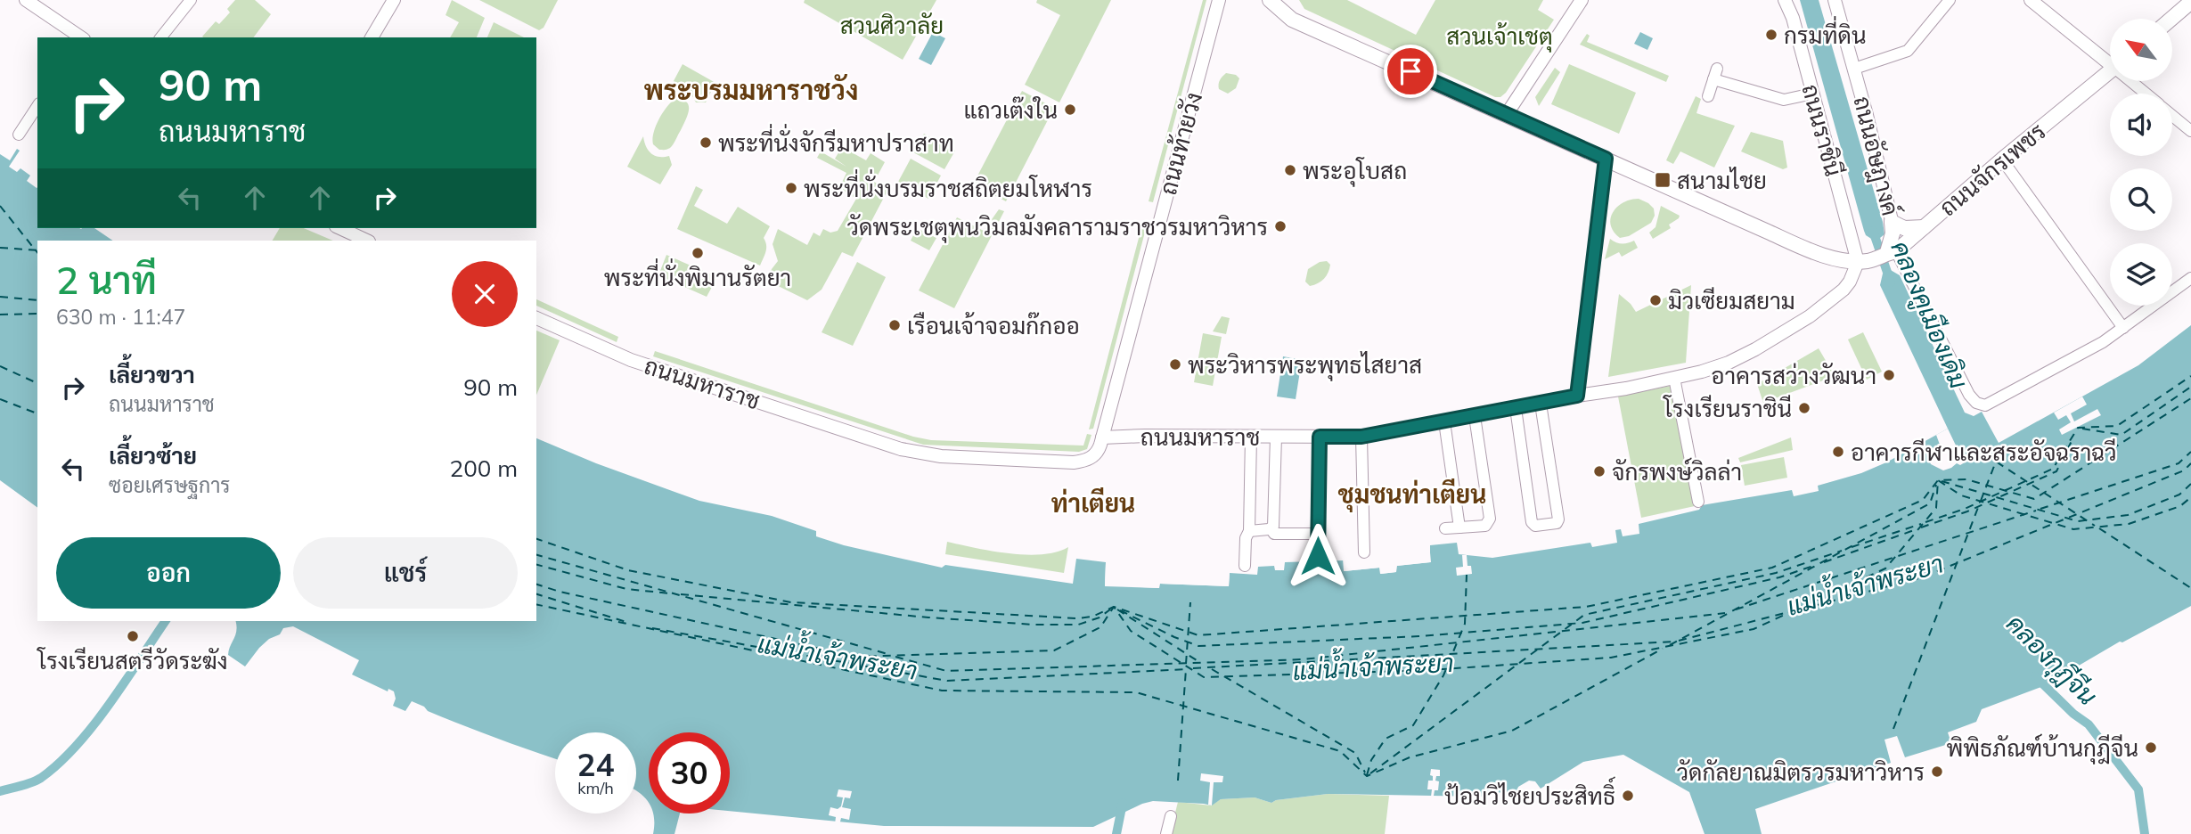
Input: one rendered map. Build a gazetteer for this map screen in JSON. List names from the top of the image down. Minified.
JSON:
{"streets":{"main road":["ถนนจักรเพชร"],"street":["ถนนราชินี","ถนนท้ายวัง","ถนนอัษฎางค์","ถนนมหาราช"]},"crossings":[["ถนนราชินี","ถนนจักรเพชร"],["ถนนราชินี","ถนนมหาราช"],["ถนนท้ายวัง","ถนนมหาราช"],["ถนนจักรเพชร","ถนนมหาราช"]],"districts":["พระบรมมหาราชวัง","ชุมชนท่าเตียน","ท่าเตียน"],"water":["คลองคูเมืองเดิม","แม่น้ำเจ้าพระยา","คลองกุฎีจีน"],"parks":["สวนศิวาลัย","สวนเจ้าเชตุ"],"places":{"other":["กรมที่ดิน","แถวเต๊งใน","พระที่นั่งจักรีมหาปราสาท","พระอุโบสถ","พระที่นั่งบรมราชสถิตยมโหฬาร","วัดพระเชตุพนวิมลมังคลารามราชวรมหาวิหาร","พระที่นั่งพิมานรัตยา","มิวเซียมสยาม","เรือนเจ้าจอมก๊กออ","พระวิหารพระพุทธไสยาส","อาคารสว่างวัฒนา","โรงเรียนราชินี","อาคารกีฬาและสระอัจฉราฉวี","จักรพงษ์วิลล่า","โรงเรียนสตรีวัดระฆัง","พิพิธภัณฑ์บ้านกุฎีจีน","วัดกัลยาณมิตรวรมหาวิหาร","ป้อมวิไชยประสิทธิ์"],"transit":["สนามไชย"]},"north":"top left","page":{"turn":["90 m","ถนนมหาราช"],"heading":["2 นาที","630 m · 11:47"],"list":[{"name":"เลี้ยวขวา","note":"ถนนมหาราช","value":"90 m"},{"name":"เลี้ยวซ้าย","note":"ซอยเศรษฐการ","value":"200 m"}],"buttons":["ออก","แชร์"],"speed":"24 km/h","limit":"30"}}
